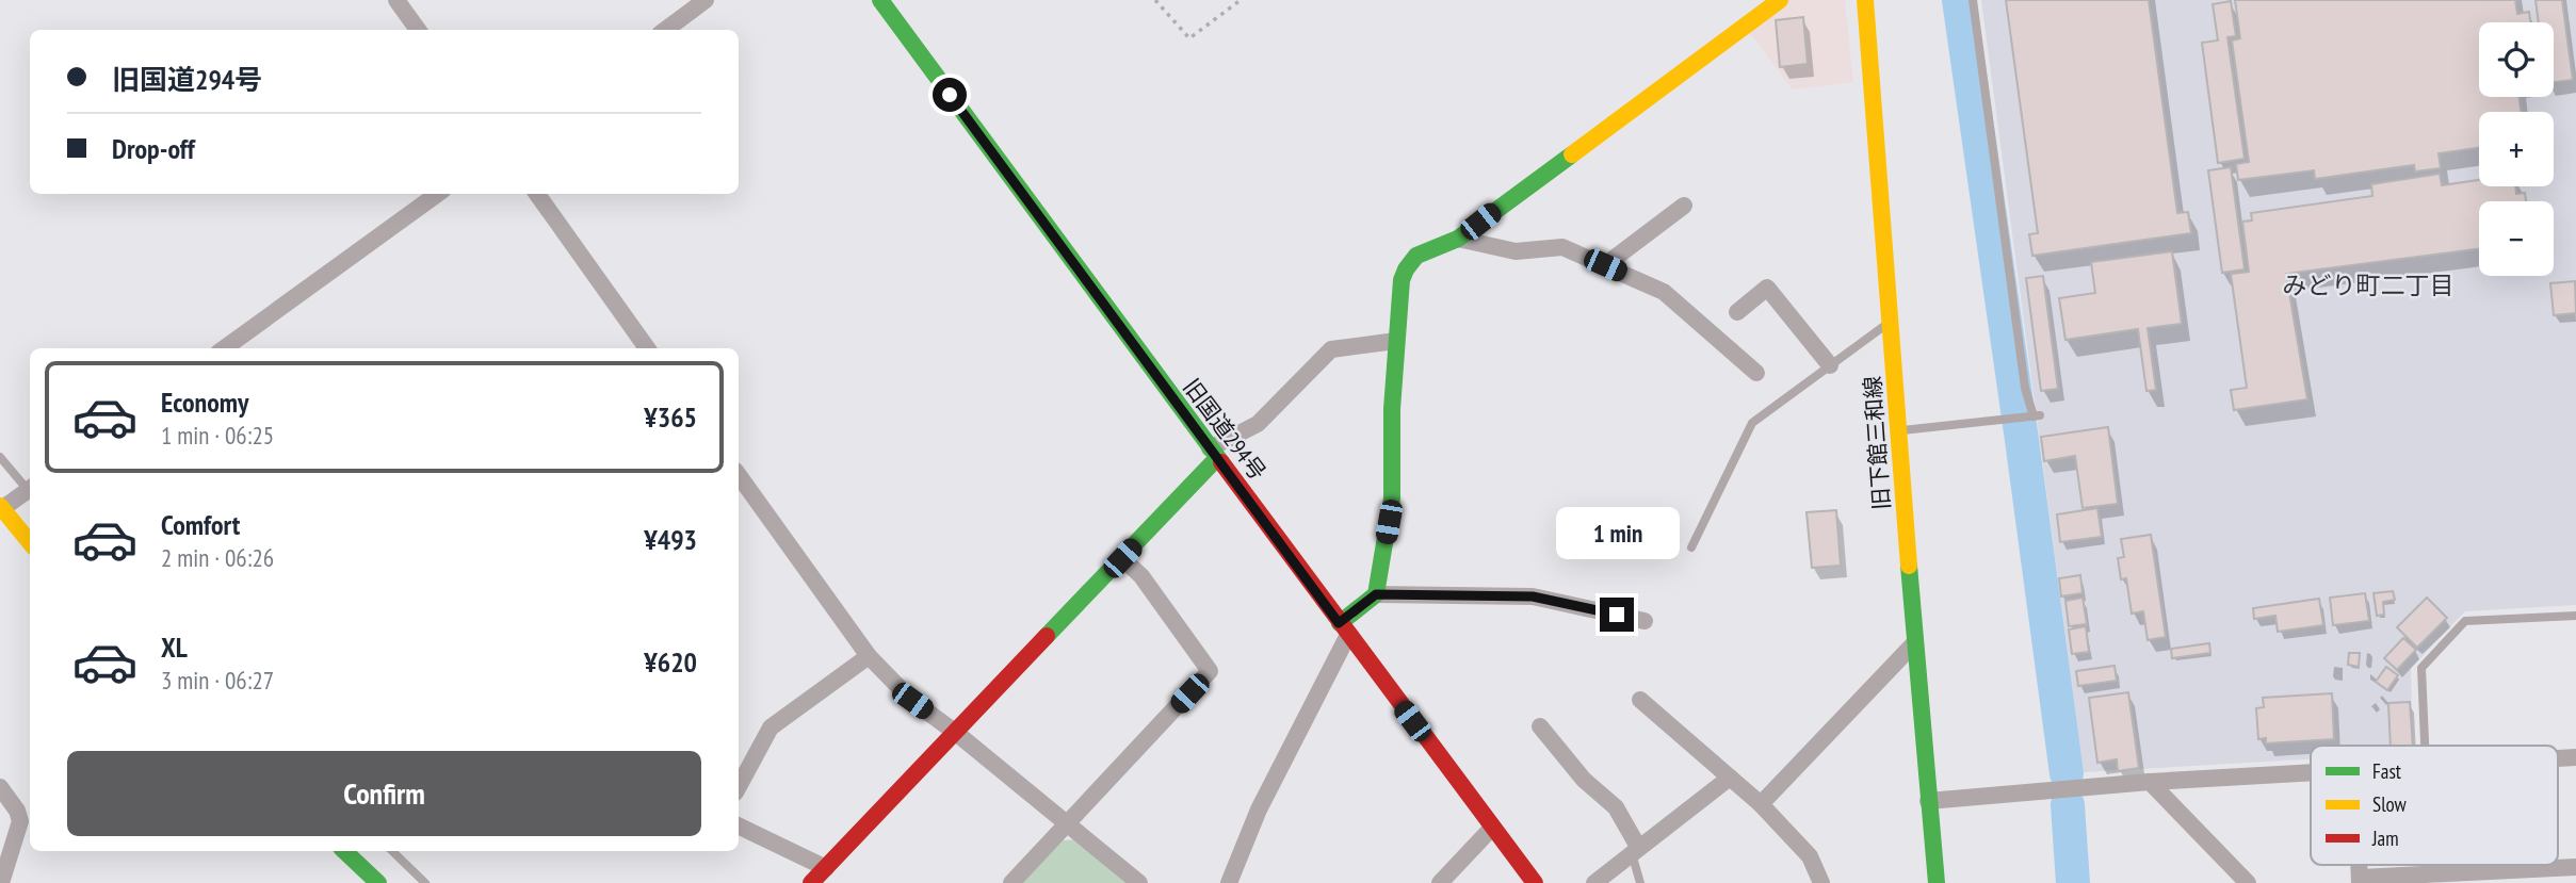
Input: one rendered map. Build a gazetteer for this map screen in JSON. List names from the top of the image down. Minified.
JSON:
{"streets":{"street":["旧国道294号","旧下館三和線"]},"districts":["みどり町二丁目"],"legend":["Fast","Slow","Jam"],"page":{"map_buttons":["+","−"],"banner":["旧国道294号","Drop-off"],"list":[{"name":"Economy","note":"1 min · 06:25","value":"¥365"},{"name":"Comfort","note":"2 min · 06:26","value":"¥493"},{"name":"XL","note":"3 min · 06:27","value":"¥620"}],"bubble":"1 min","buttons":"Confirm"}}
